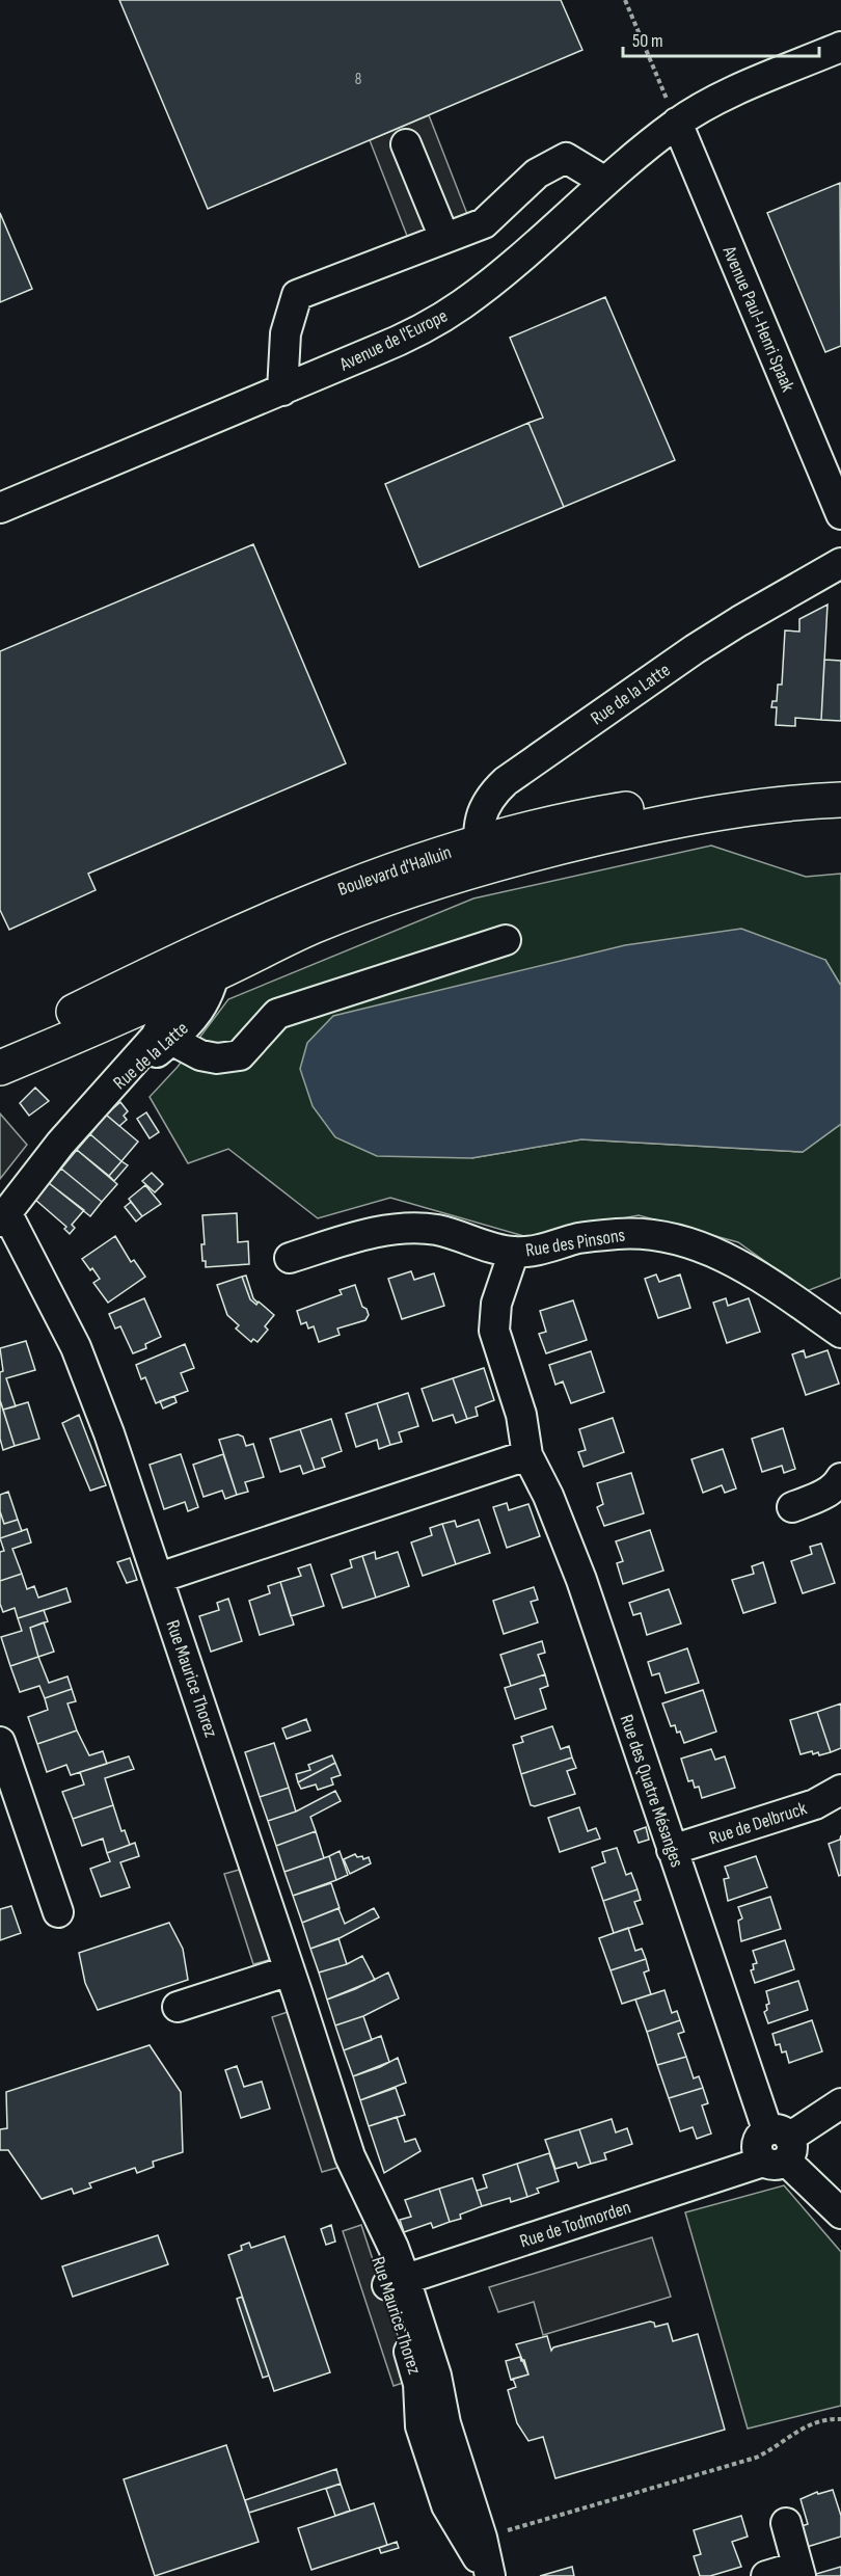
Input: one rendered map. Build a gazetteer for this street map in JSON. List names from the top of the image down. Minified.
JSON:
{"streets":{"main road":["Boulevard d'Halluin"],"street":["Avenue Paul-Henri Spaak","Avenue de l'Europe","Rue de la Latte","Rue des Pinsons","Rue Maurice Thorez","Rue des Quatre Mésanges","Rue de Delbruck","Rue de Todmorden"]},"crossings":[["Avenue Paul-Henri Spaak","Avenue de l'Europe"],["Rue de la Latte","Boulevard d'Halluin"],["Rue de la Latte","Rue Maurice Thorez"],["Rue des Pinsons","Rue des Quatre Mésanges"],["Rue Maurice Thorez","Rue de Todmorden"],["Rue des Quatre Mésanges","Rue de Delbruck"],["Rue des Quatre Mésanges","Rue de Todmorden"]],"house_numbers":["8"],"scale_bar":"50 m"}
